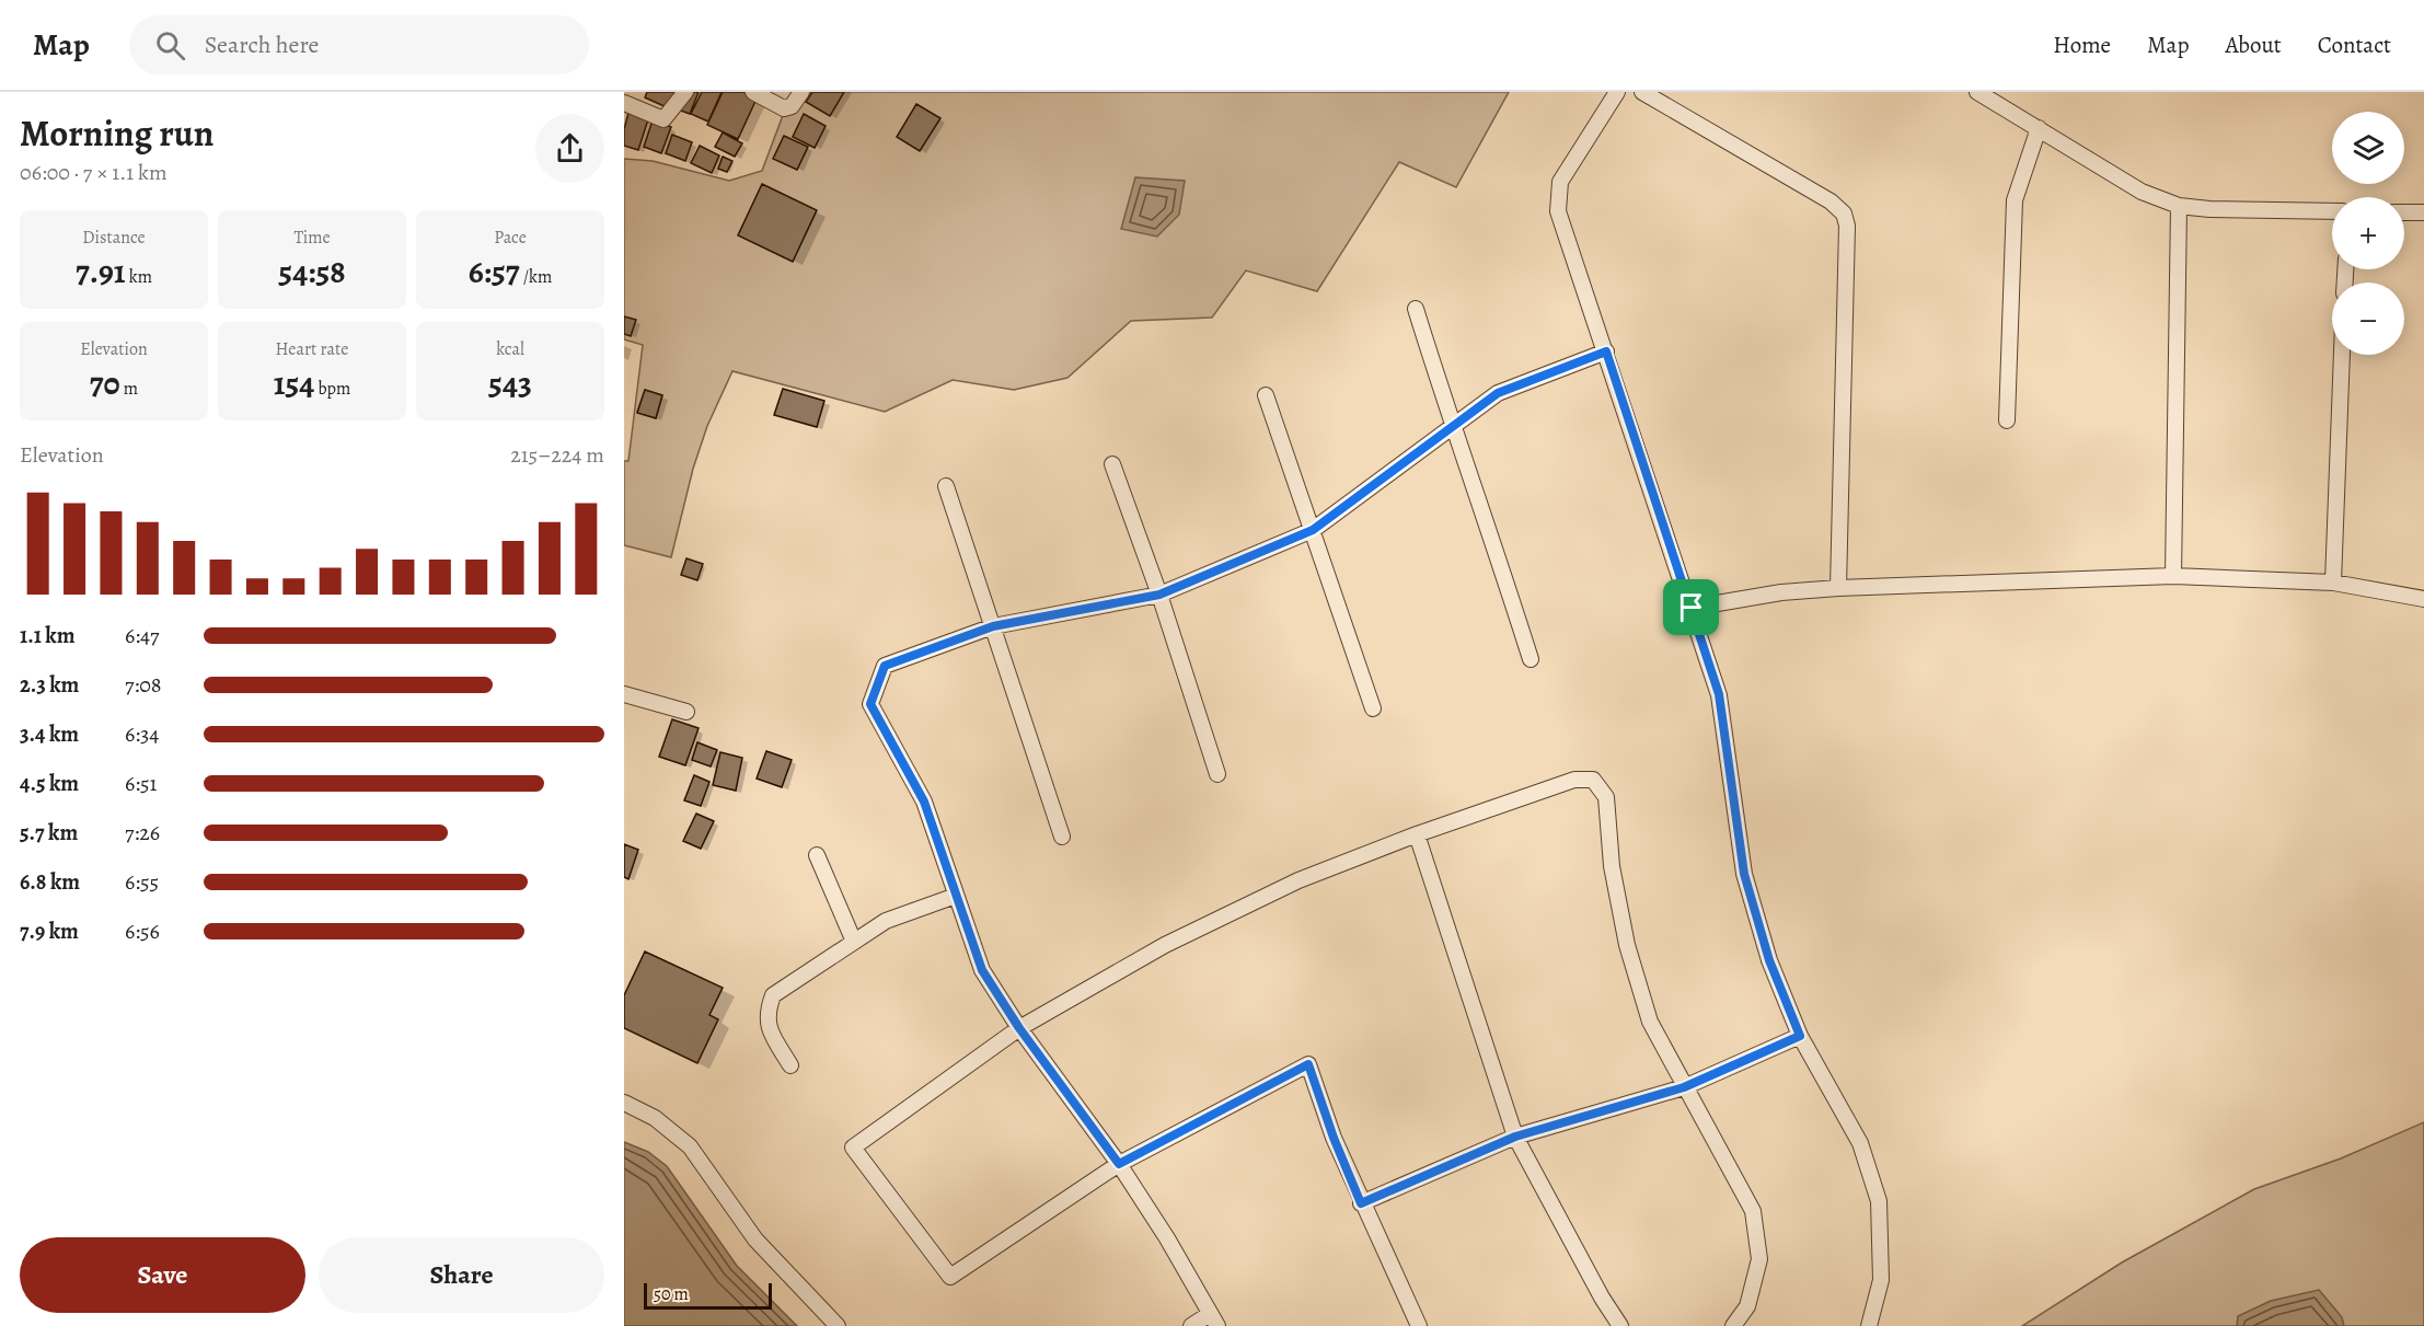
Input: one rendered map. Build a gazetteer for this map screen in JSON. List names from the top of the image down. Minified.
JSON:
{"scale_bar":"50 m","page":{"header":"Map","search":"Search here","nav":["Home","Map","About","Contact"],"heading":["Morning run","06:00 · 7 × 1.1 km"],"map_buttons":["+","−"],"stats":[["Distance","7.91 km"],["Time","54:58"],["Pace","6:57 /km"],["Elevation","70 m"],["Heart rate","154 bpm"],["kcal","543"]],"chart":["Elevation","215–224 m"],"list":[{"name":"1.1 km","note":"6:47"},{"name":"2.3 km","note":"7:08"},{"name":"3.4 km","note":"6:34"},{"name":"4.5 km","note":"6:51"},{"name":"5.7 km","note":"7:26"},{"name":"6.8 km","note":"6:55"},{"name":"7.9 km","note":"6:56"}],"buttons":["Save","Share"],"scale":"50 m"}}
